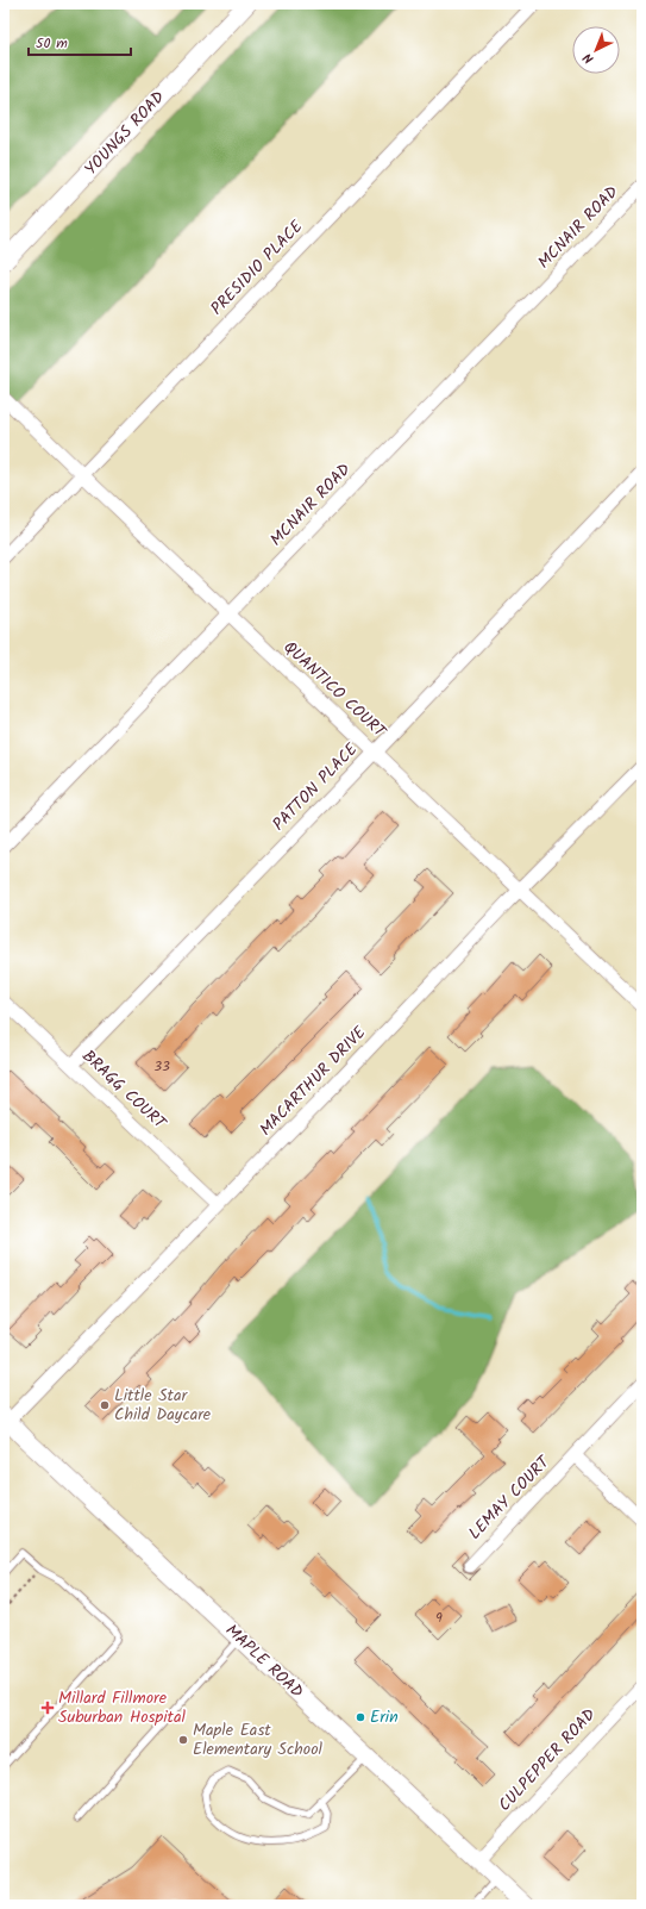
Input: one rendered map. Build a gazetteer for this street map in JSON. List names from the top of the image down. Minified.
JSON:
{"streets":{"main road":["YOUNGS ROAD","MAPLE ROAD"],"street":["MCNAIR ROAD","PRESIDIO PLACE","QUANTICO COURT","PATTON PLACE","MACARTHUR DRIVE","BRAGG COURT","LEMAY COURT","CULPEPPER ROAD"]},"crossings":[["MCNAIR ROAD","QUANTICO COURT"],["PRESIDIO PLACE","QUANTICO COURT"],["QUANTICO COURT","PATTON PLACE"],["QUANTICO COURT","MACARTHUR DRIVE"],["PATTON PLACE","BRAGG COURT"],["MACARTHUR DRIVE","BRAGG COURT"],["MACARTHUR DRIVE","MAPLE ROAD"],["MAPLE ROAD","CULPEPPER ROAD"]],"places":{"other":["Little Star Child Daycare","Erin","Maple East Elementary School"],"health":["Millard Fillmore Suburban Hospital"]},"house_numbers":["33","9"],"scale_bar":"50 m","north":"bottom left"}
